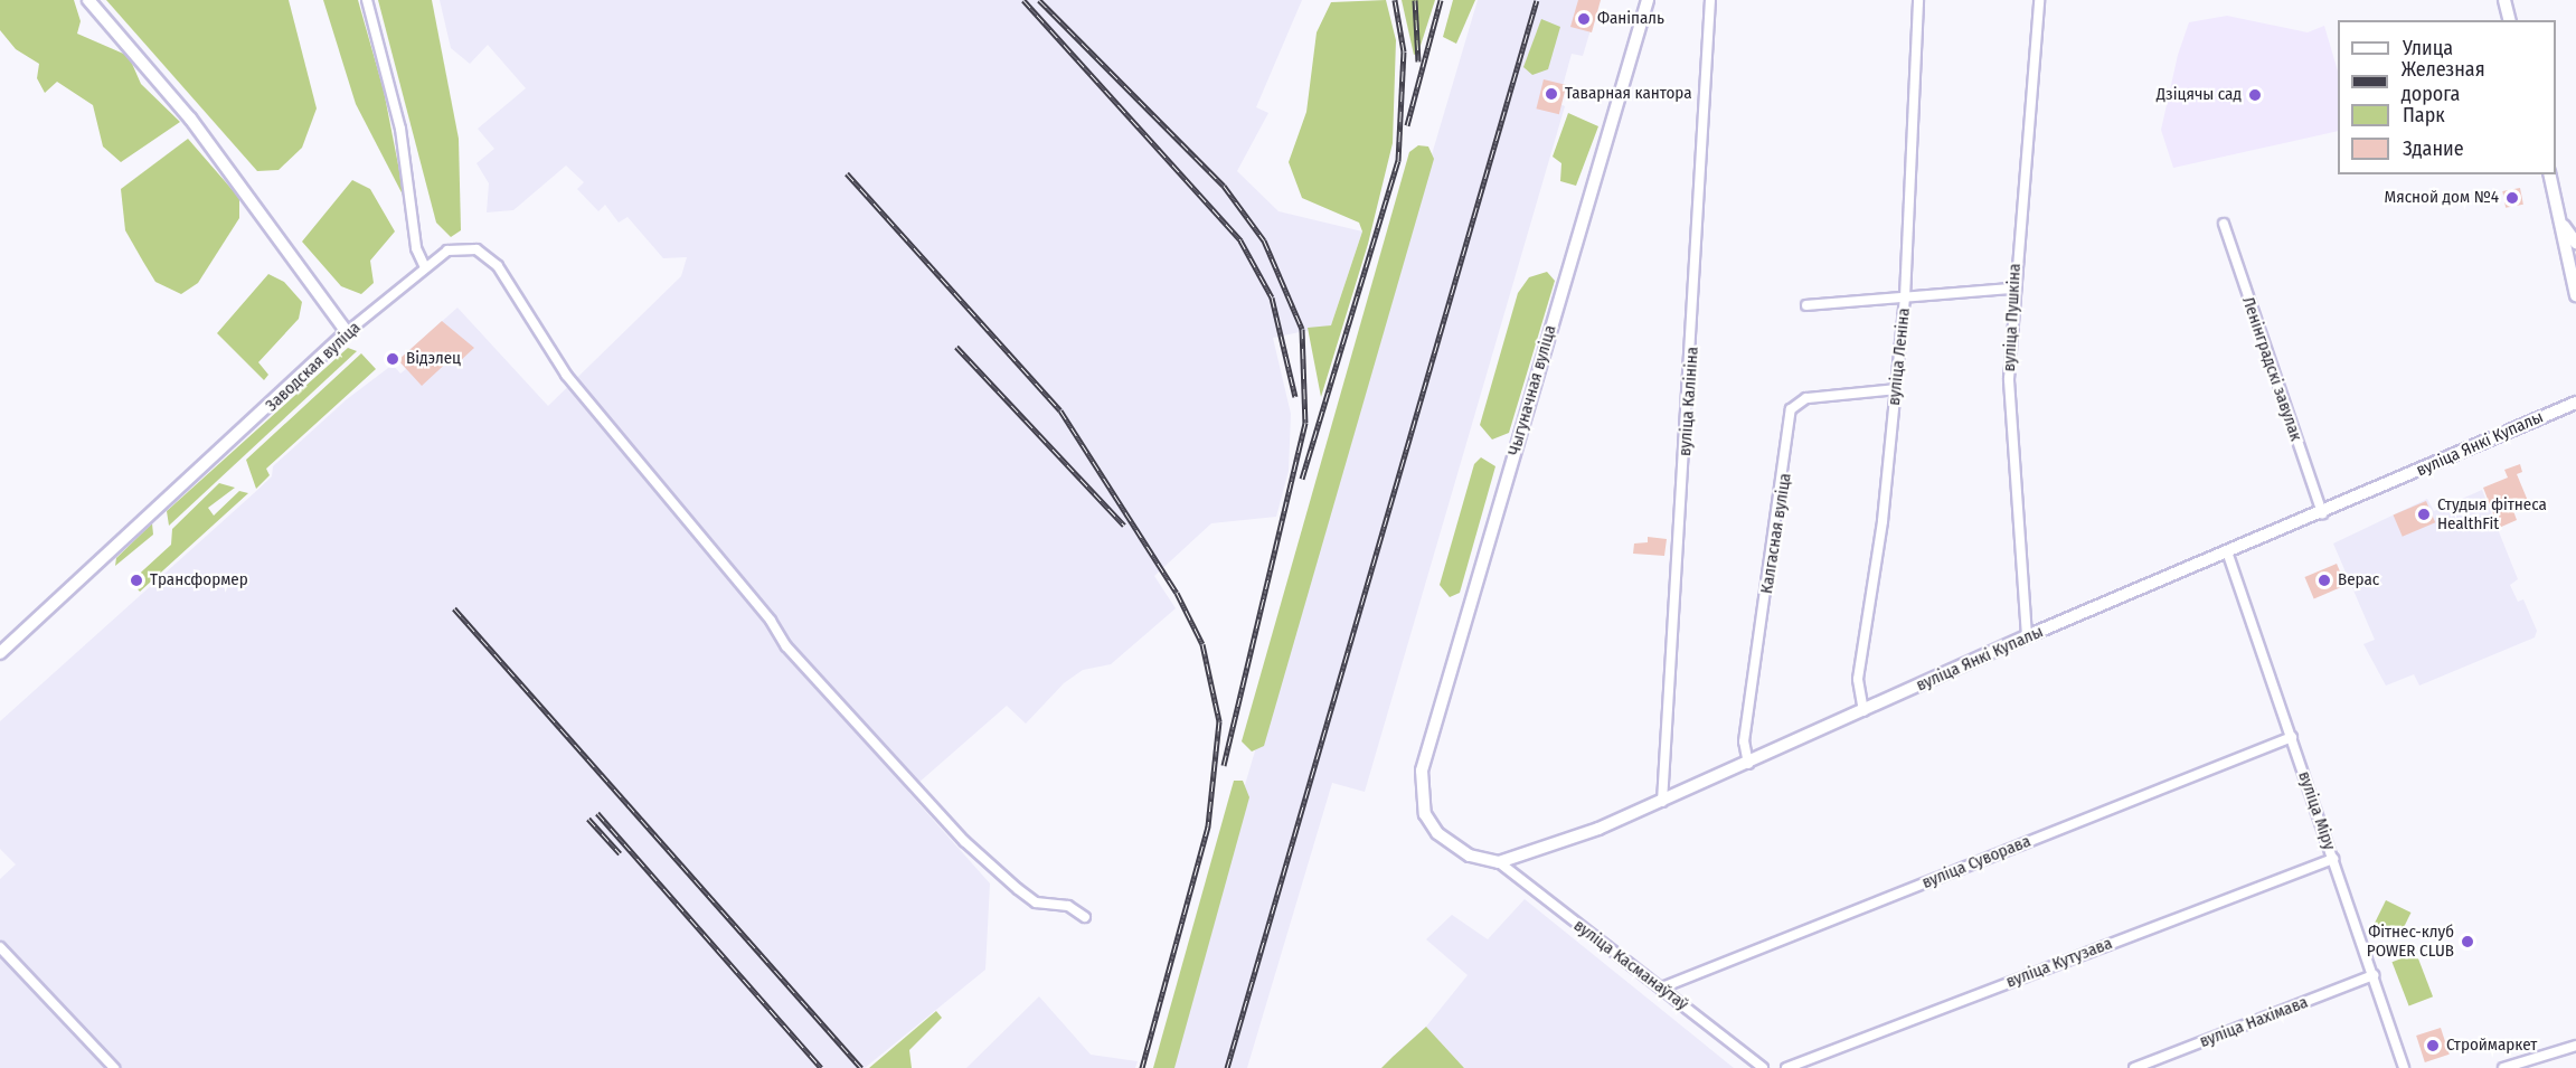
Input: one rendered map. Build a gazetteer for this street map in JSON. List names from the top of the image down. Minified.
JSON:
{"streets":{"street":["вуліца Пушкіна","вуліца Леніна","Заводская вуліца","Ленінградскі завулак","Чыгуначная вуліца","вуліца Калініна","вуліца Янкі Купалы","Калгасная вуліца","вуліца Міру","вуліца Суворава","вуліца Кутузава","вуліца Касманаўтаў","вуліца Нахімава"]},"crossings":[["вуліца Пушкіна","вуліца Янкі Купалы"],["вуліца Леніна","вуліца Янкі Купалы"],["вуліца Леніна","Калгасная вуліца"],["Ленінградскі завулак","вуліца Янкі Купалы"],["Чыгуначная вуліца","вуліца Янкі Купалы"],["Чыгуначная вуліца","вуліца Касманаўтаў"],["вуліца Калініна","вуліца Янкі Купалы"],["вуліца Янкі Купалы","Калгасная вуліца"],["вуліца Янкі Купалы","вуліца Міру"],["вуліца Янкі Купалы","вуліца Касманаўтаў"],["вуліца Міру","вуліца Суворава"],["вуліца Міру","вуліца Кутузава"],["вуліца Міру","вуліца Нахімава"],["вуліца Суворава","вуліца Касманаўтаў"]],"places":["Фаніпаль","Таварная кантора","Дзіцячы сад","Мясной дом №4","Відэлец","Студыя фітнеса HealthFit","Трансформер","Верас","Фітнес-клуб POWER CLUB","Строймаркет"],"legend":["Улица","Железная дорога","Парк","Здание"]}
